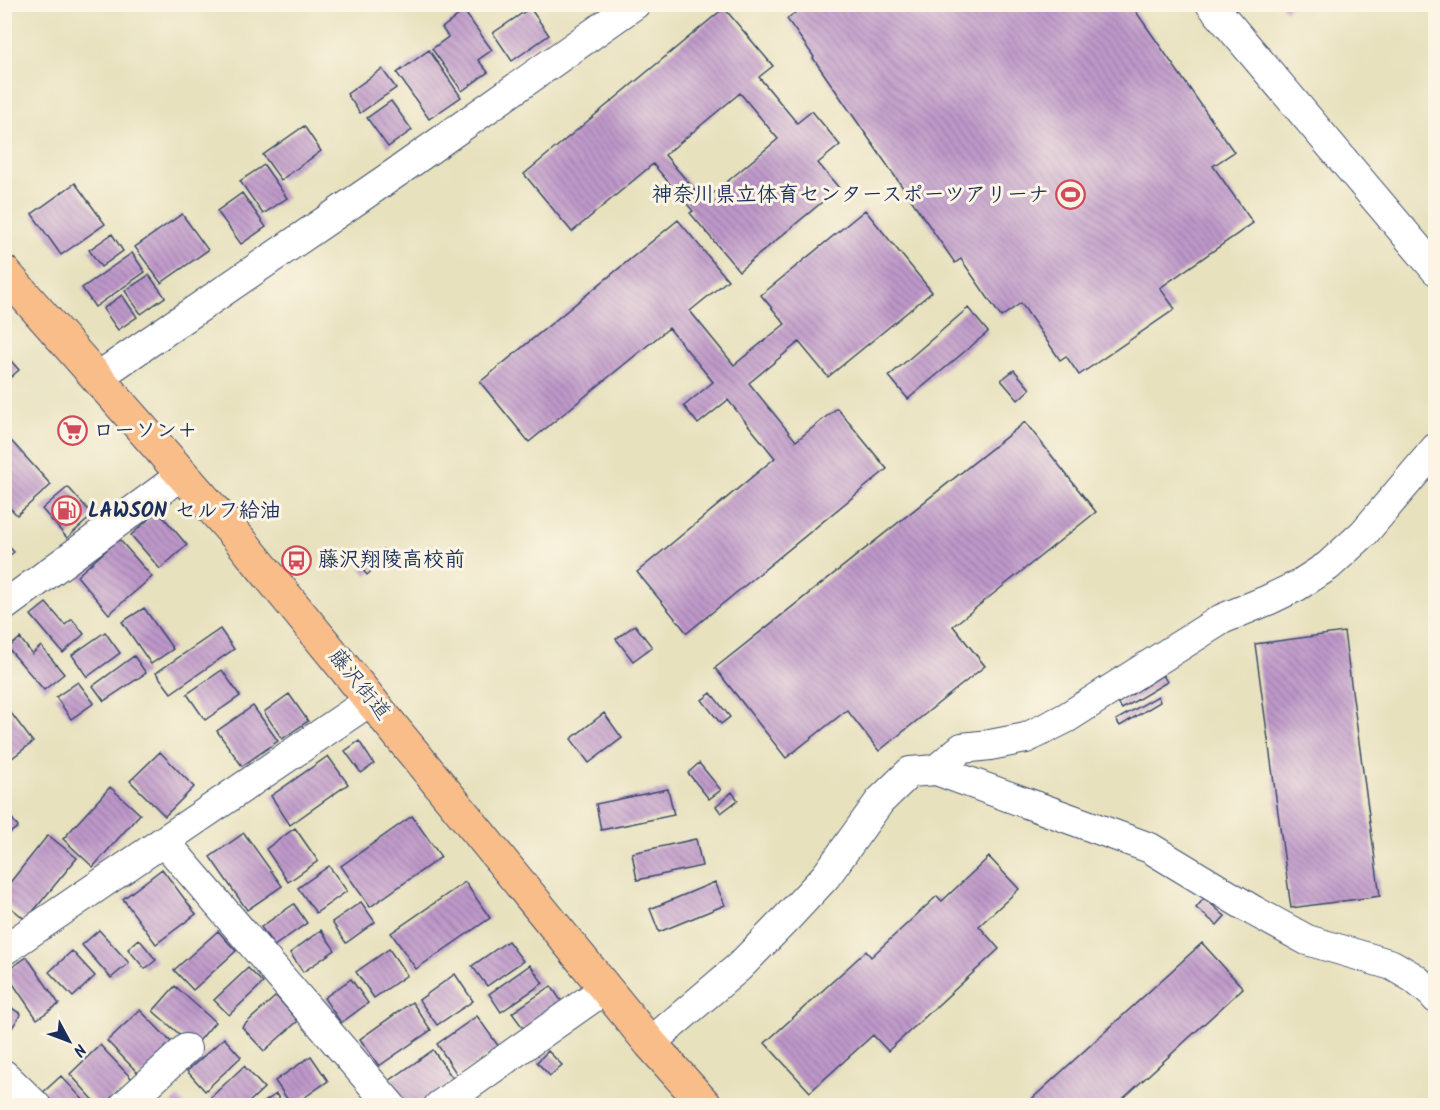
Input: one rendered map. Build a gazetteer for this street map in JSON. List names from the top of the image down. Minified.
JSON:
{"streets":{"highway":["藤沢街道"]},"places":{"sports":["神奈川県立体育センタースポーツアリーナ"],"supermarket":["ローソン＋"],"fuel station":["LAWSON セルフ給油"],"bus stop":["藤沢翔陵高校前"]},"north":"bottom right"}
